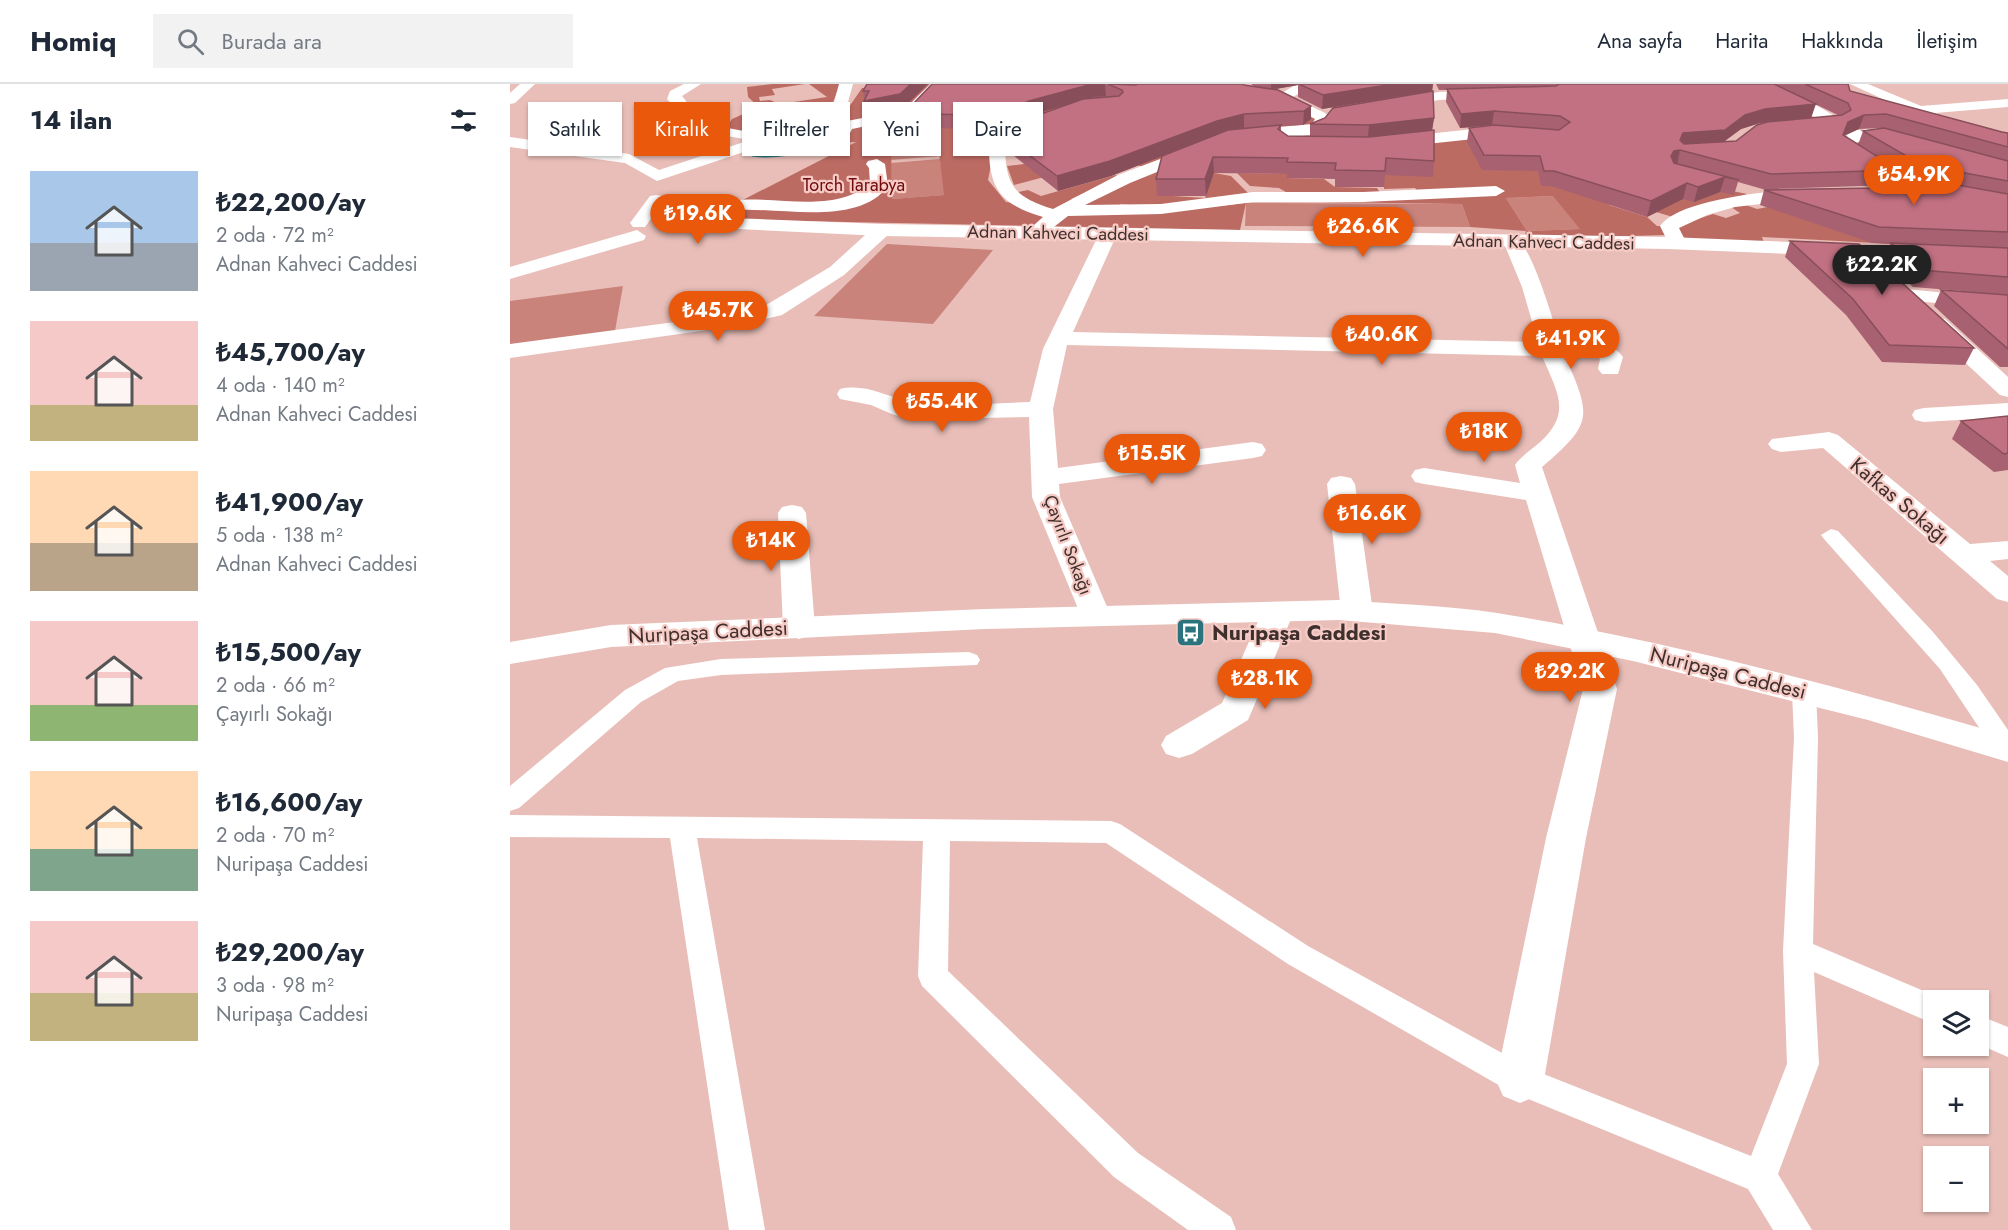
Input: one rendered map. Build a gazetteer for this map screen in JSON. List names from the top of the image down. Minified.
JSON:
{"streets":{"street":["Adnan Kahveci Caddesi","Kafkas Sokağı","Çayırlı Sokağı","Nuripaşa Caddesi"]},"crossings":[["Adnan Kahveci Caddesi","Çayırlı Sokağı"],["Çayırlı Sokağı","Nuripaşa Caddesi"]],"parks":["Torch Tarabya"],"places":{"bus stop":["Nuripaşa Caddesi"]},"page":{"header":"Homiq","search":"Burada ara","nav":["Ana sayfa","Harita","Hakkında","İletişim"],"heading":"14 ilan","chip":["Satılık","Kiralık","Filtreler","Yeni","Daire"],"price":["₺54.9K","₺19.6K","₺26.6K","₺22.2K","₺45.7K","₺40.6K","₺41.9K","₺55.4K","₺18K","₺15.5K","₺16.6K","₺14K","₺29.2K","₺28.1K"],"list":[{"name":"₺22,200/ay","note":"2 oda · 72 m² · Adnan Kahveci Caddesi"},{"name":"₺45,700/ay","note":"4 oda · 140 m² · Adnan Kahveci Caddesi"},{"name":"₺41,900/ay","note":"5 oda · 138 m² · Adnan Kahveci Caddesi"},{"name":"₺15,500/ay","note":"2 oda · 66 m² · Çayırlı Sokağı"},{"name":"₺16,600/ay","note":"2 oda · 70 m² · Nuripaşa Caddesi"},{"name":"₺29,200/ay","note":"3 oda · 98 m² · Nuripaşa Caddesi"}],"map_buttons":["+","−"]}}
